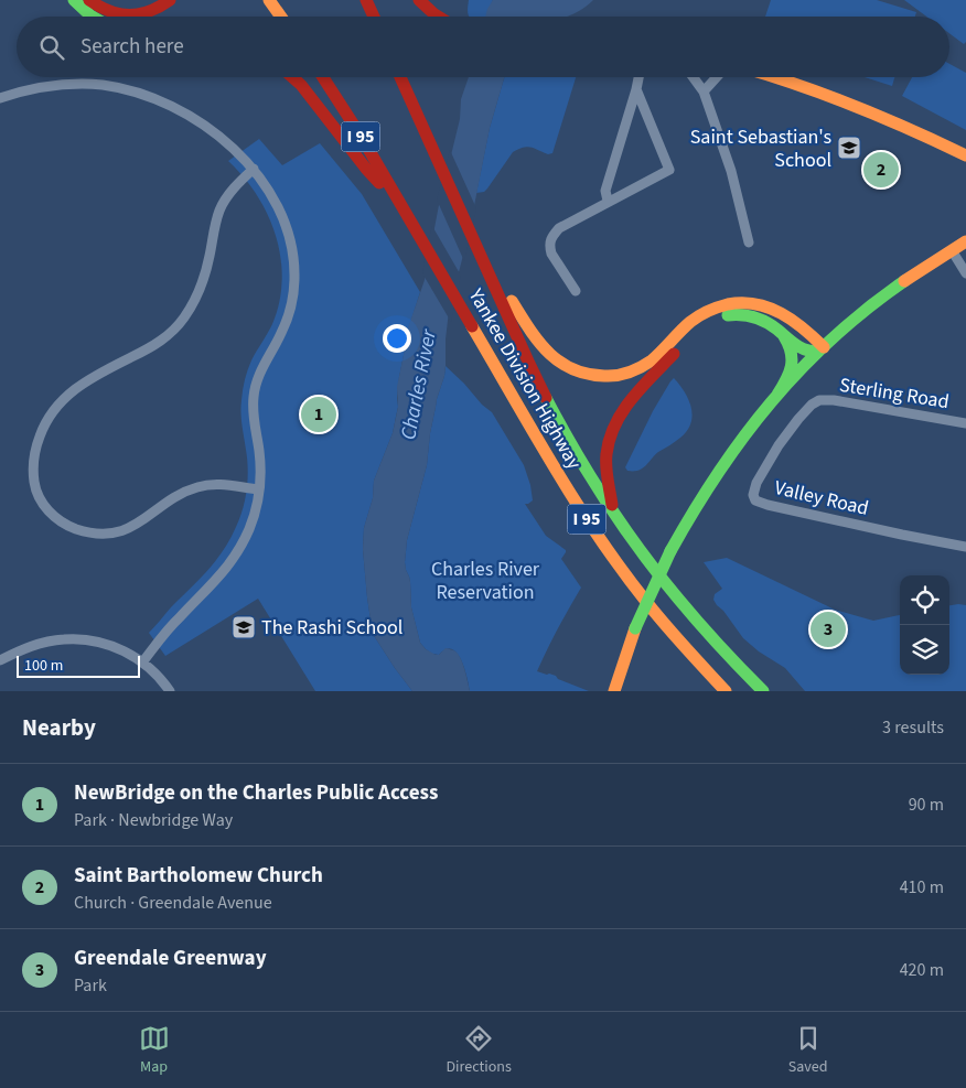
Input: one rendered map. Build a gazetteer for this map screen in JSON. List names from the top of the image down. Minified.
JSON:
{"streets":{"main road":["I 95","Yankee Division Highway"],"street":["Sterling Road","Valley Road"]},"crossings":[["Sterling Road","Valley Road"]],"water":["Charles River"],"parks":["Charles River Reservation"],"places":{"school or university":["Saint Sebastian's School","The Rashi School"]},"scale_bar":"100 m","page":{"search":"Search here","pins":["2","1","3"],"scale":"100 m","heading":["Nearby","3 results"],"list":[{"mark":"1","name":"NewBridge on the Charles Public Access","note":"Park · Newbridge Way","value":"90 m"},{"mark":"2","name":"Saint Bartholomew Church","note":"Church · Greendale Avenue","value":"410 m"},{"mark":"3","name":"Greendale Greenway","note":"Park","value":"420 m"}],"nav":["Map","Directions","Saved"]}}
